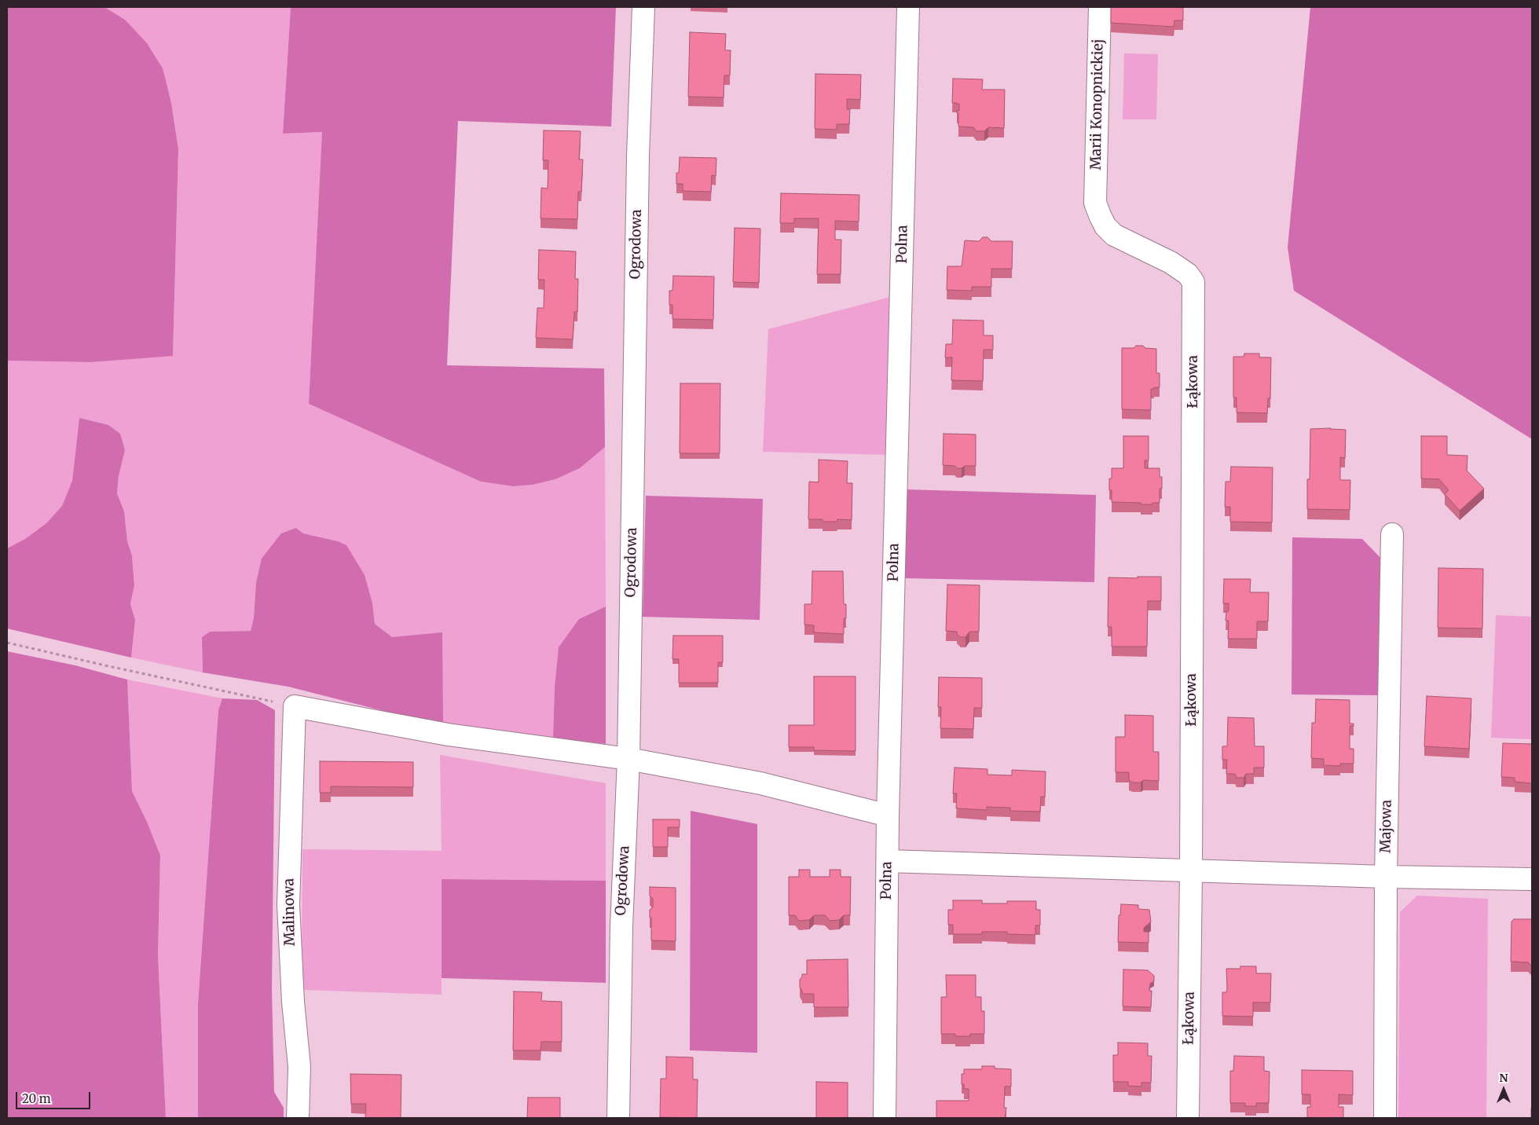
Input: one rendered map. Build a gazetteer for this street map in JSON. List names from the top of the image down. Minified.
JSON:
{"streets":{"street":["Marii Konopnickiej","Ogrodowa","Polna","Łąkowa","Majowa","Malinowa"]},"crossings":[["Marii Konopnickiej","Łąkowa"]],"scale_bar":"20 m","north":"top"}
